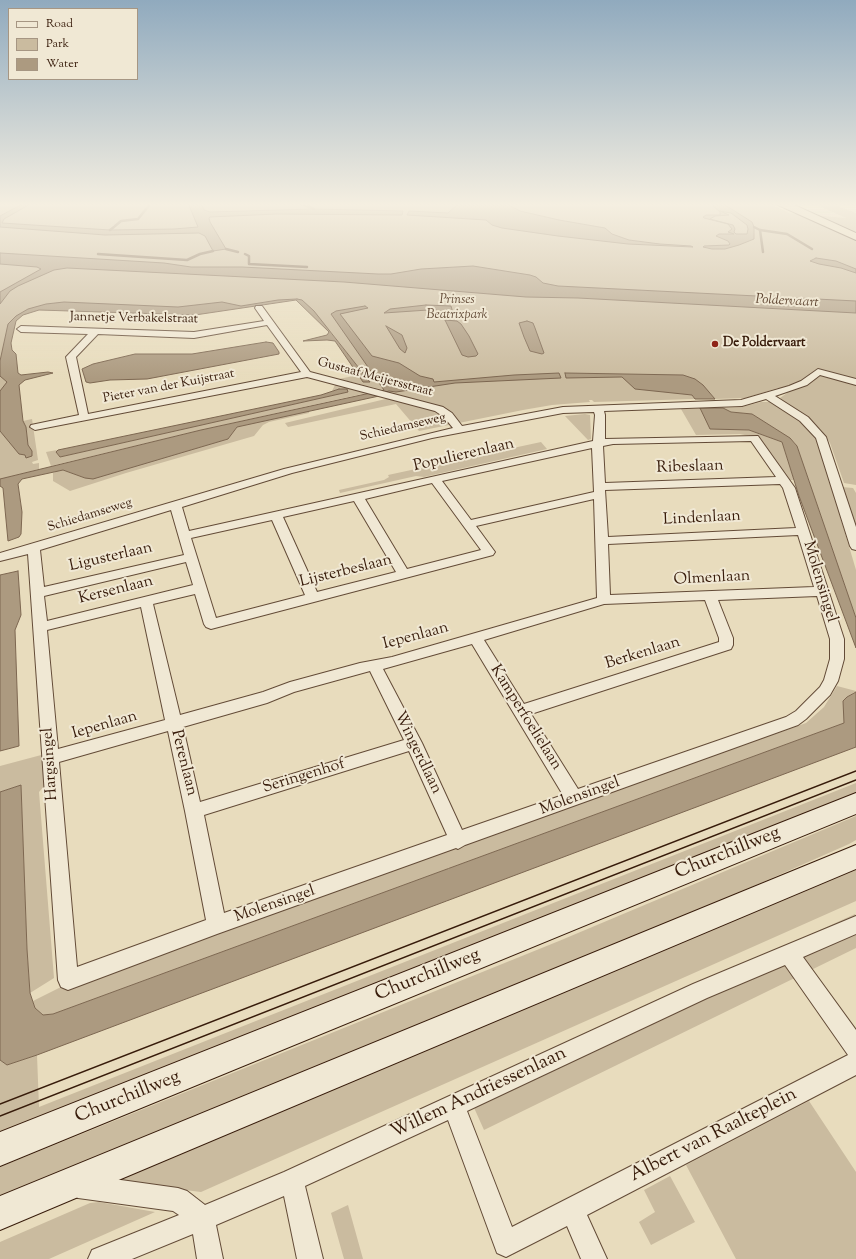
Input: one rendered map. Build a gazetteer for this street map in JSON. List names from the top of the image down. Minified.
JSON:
{"streets":{"main road":["Churchillweg"],"street":["Jannetje Verbakelstraat","Gustaaf Meijersstraat","Pieter van der Kuijstraat","Schiedamseweg","Populierenlaan","Ribeslaan","Lindenlaan","Ligusterlaan","Lijsterbeslaan","Olmenlaan","Molensingel","Kersenlaan","Iepenlaan","Berkenlaan","Kamperfoelielaan","Wingerdlaan","Perenlaan","Hargsingel","Seringenhof","Willem Andriessenlaan","Albert van Raalteplein"]},"crossings":[["Jannetje Verbakelstraat","Gustaaf Meijersstraat"],["Gustaaf Meijersstraat","Pieter van der Kuijstraat"],["Gustaaf Meijersstraat","Schiedamseweg"],["Schiedamseweg","Hargsingel"],["Populierenlaan","Molensingel"],["Ribeslaan","Lijsterbeslaan"],["Ribeslaan","Molensingel"],["Lindenlaan","Molensingel"],["Ligusterlaan","Hargsingel"],["Lijsterbeslaan","Kersenlaan"],["Olmenlaan","Molensingel"],["Olmenlaan","Iepenlaan"],["Olmenlaan","Berkenlaan"],["Molensingel","Kamperfoelielaan"],["Molensingel","Wingerdlaan"],["Molensingel","Perenlaan"],["Molensingel","Hargsingel"],["Kersenlaan","Perenlaan"],["Kersenlaan","Hargsingel"],["Iepenlaan","Kamperfoelielaan"],["Iepenlaan","Wingerdlaan"],["Iepenlaan","Perenlaan"],["Iepenlaan","Hargsingel"],["Berkenlaan","Kamperfoelielaan"],["Wingerdlaan","Seringenhof"],["Perenlaan","Seringenhof"],["Willem Andriessenlaan","Albert van Raalteplein"]],"water":["Poldervaart"],"parks":["Prinses Beatrixpark"],"places":["De Poldervaart"],"legend":["Road","Park","Water"]}
